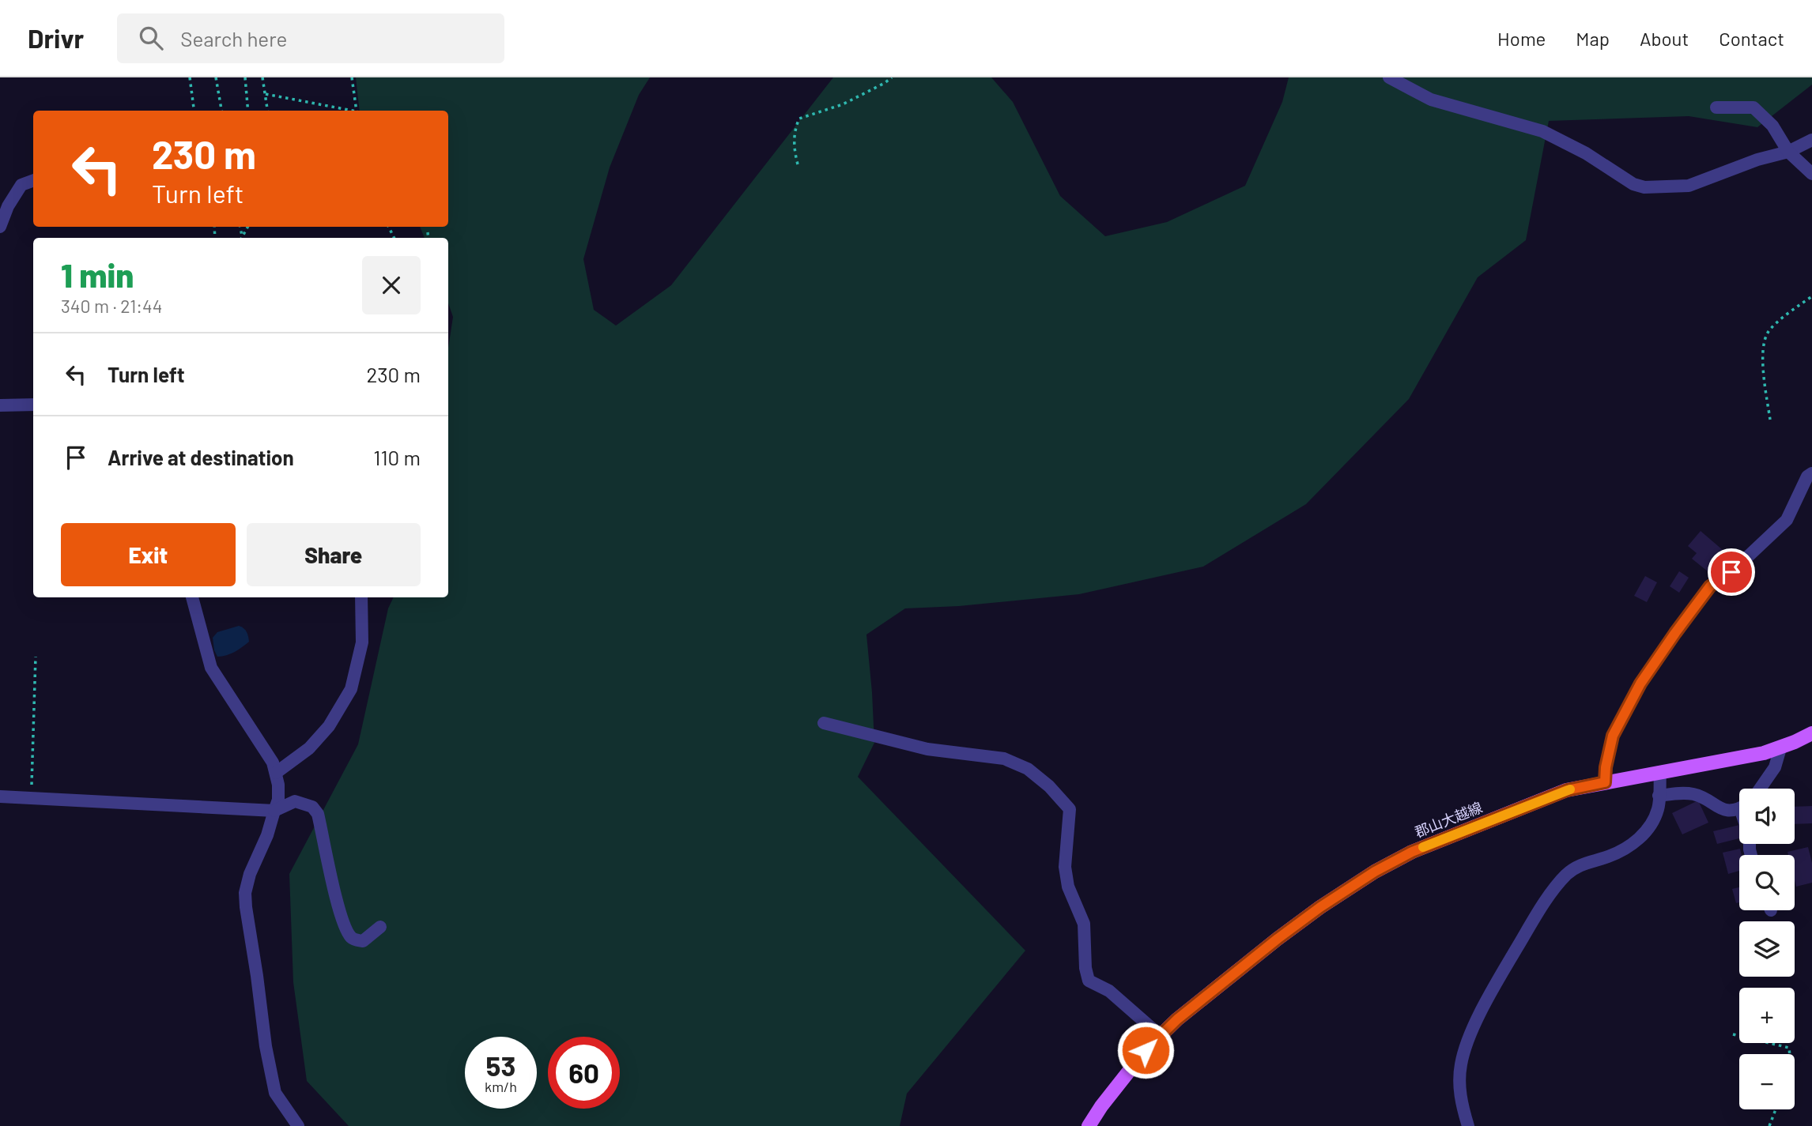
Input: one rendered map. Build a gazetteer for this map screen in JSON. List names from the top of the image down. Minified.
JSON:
{"streets":{"main road":["郡山大越線"]},"page":{"header":"Drivr","search":"Search here","nav":["Home","Map","About","Contact"],"turn":["230 m","Turn left"],"heading":["1 min","340 m · 21:44"],"list":[{"name":"Turn left","value":"230 m"},{"name":"Arrive at destination","value":"110 m"}],"buttons":["Exit","Share"],"map_buttons":["+","−"],"speed":"53 km/h","limit":"60"}}
